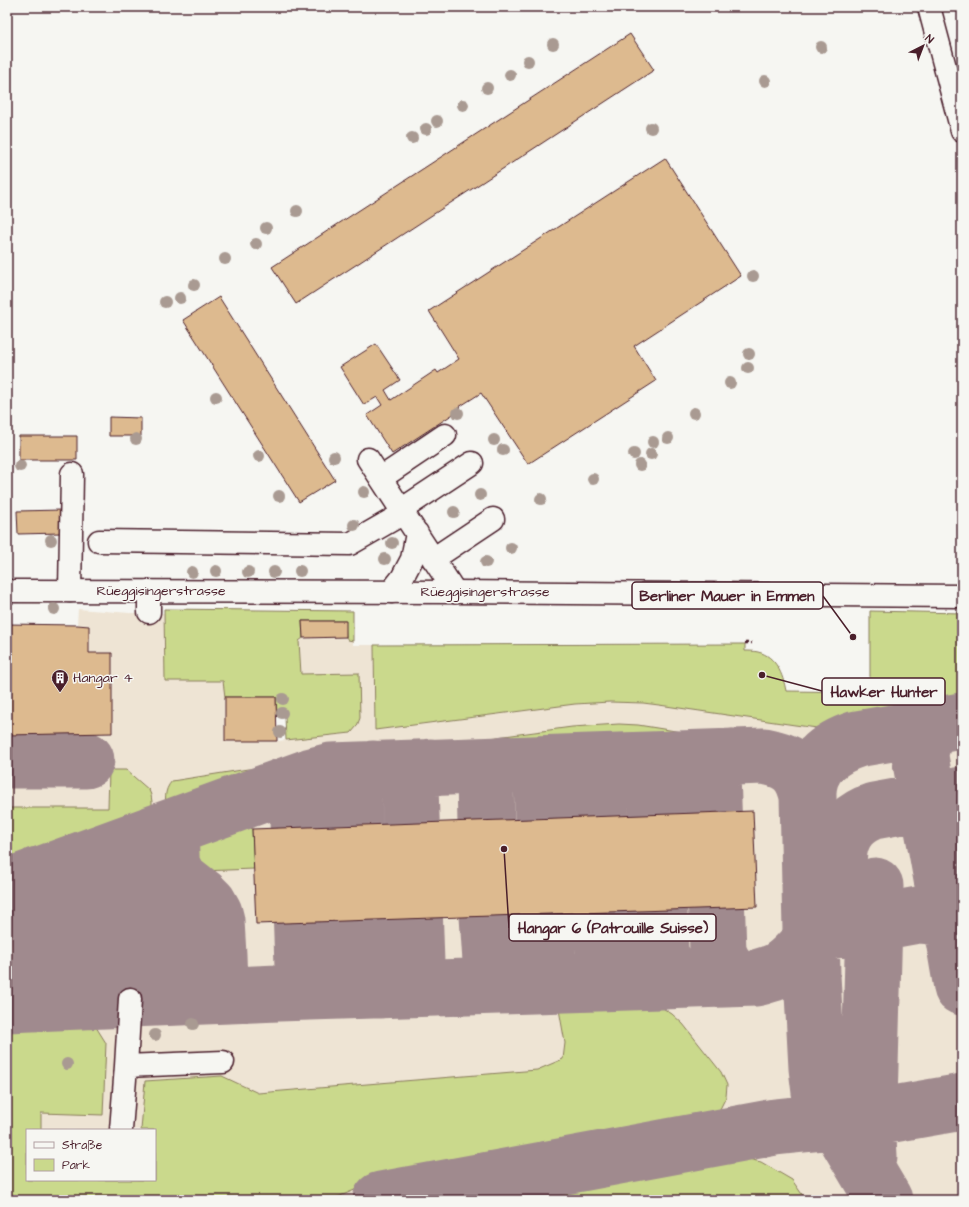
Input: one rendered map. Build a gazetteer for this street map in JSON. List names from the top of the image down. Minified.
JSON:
{"streets":{"main road":["Rüeggisingerstrasse"]},"places":{"other":["Berliner Mauer in Emmen","Hawker Hunter","Hangar 6 (Patrouille Suisse)"],"building":["Hangar 4"]},"legend":["Straße","Park"],"north":"top right"}
